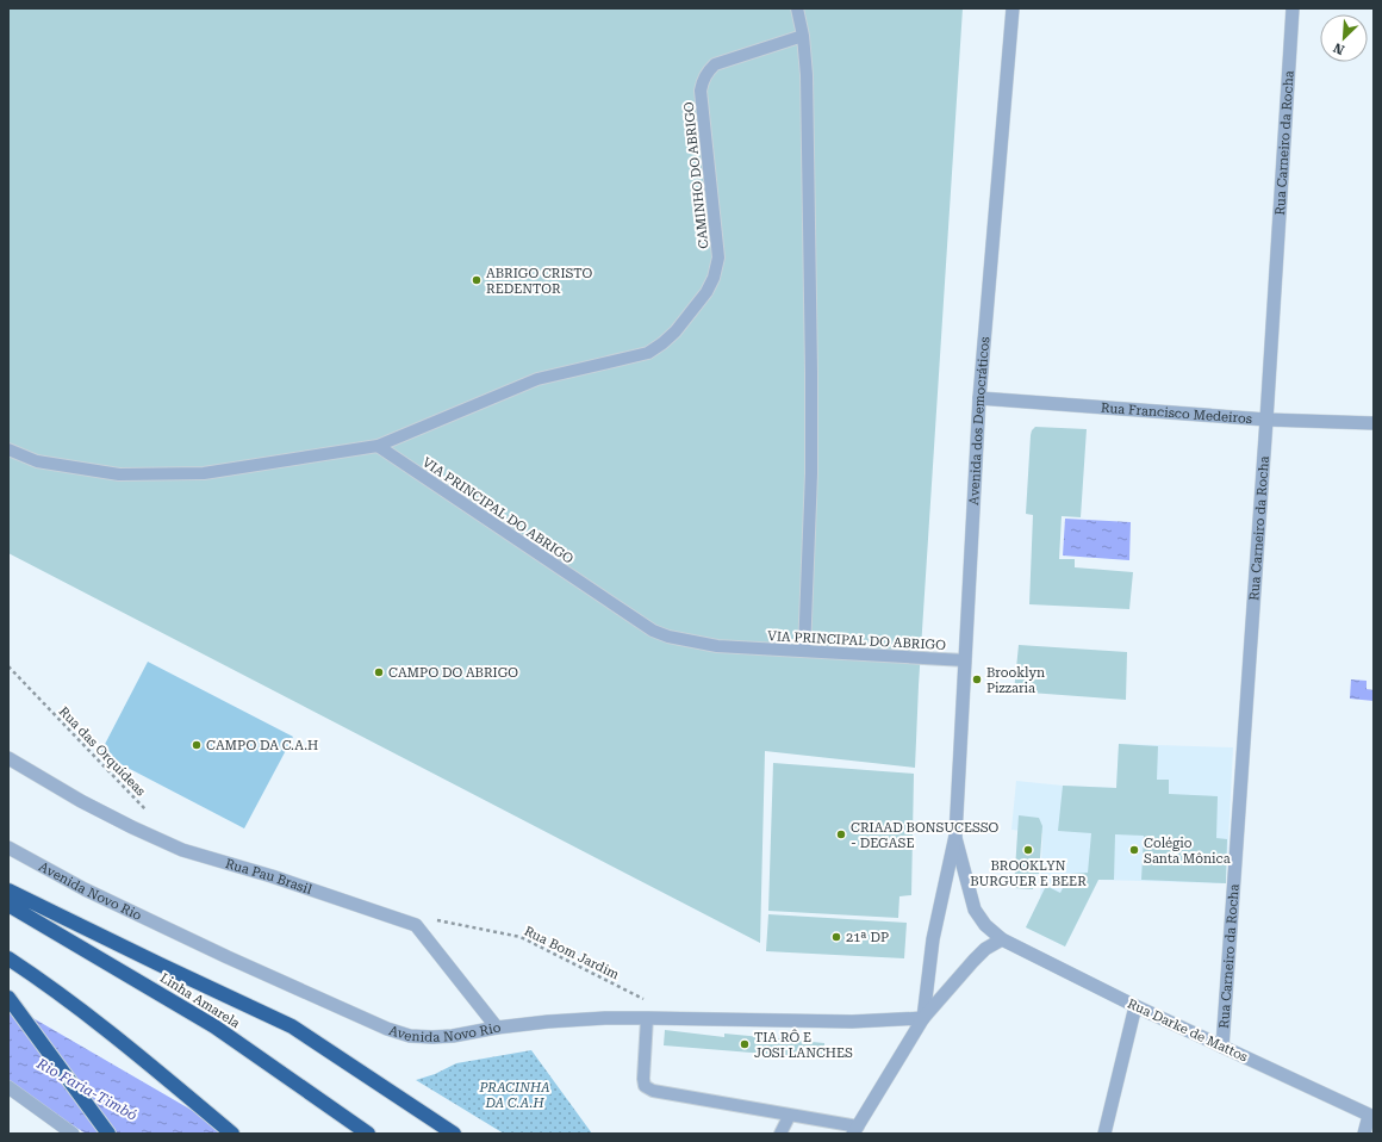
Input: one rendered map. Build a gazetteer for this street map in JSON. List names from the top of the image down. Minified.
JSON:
{"streets":{"highway":["Linha Amarela"],"street":["Rua Carneiro da Rocha","Rua Francisco Medeiros","Avenida dos Democráticos","Rua Pau Brasil","Avenida Novo Rio","Rua Darke de Mattos"],"lane":["CAMINHO DO ABRIGO","VIA PRINCIPAL DO ABRIGO"],"path":["Rua das Orquídeas","Rua Bom Jardim"]},"crossings":[["Rua Carneiro da Rocha","Rua Francisco Medeiros"],["Rua Carneiro da Rocha","Rua Darke de Mattos"],["CAMINHO DO ABRIGO","VIA PRINCIPAL DO ABRIGO"],["Rua Francisco Medeiros","Avenida dos Democráticos"],["Avenida dos Democráticos","VIA PRINCIPAL DO ABRIGO"],["Avenida dos Democráticos","Avenida Novo Rio"],["Avenida dos Democráticos","Rua Darke de Mattos"],["Rua Pau Brasil","Rua Bom Jardim"]],"water":["Rio Faria-Timbó"],"parks":["PRACINHA DA C.A.H"],"places":["ABRIGO CRISTO REDENTOR","CAMPO DO ABRIGO","Brooklyn Pizzaria","CAMPO DA C.A.H","CRIAAD BONSUCESSO - DEGASE","BROOKLYN BURGUER E BEER","Colégio Santa Mônica","21ª DP","TIA RÔ E JOSI LANCHES"],"north":"bottom left"}
